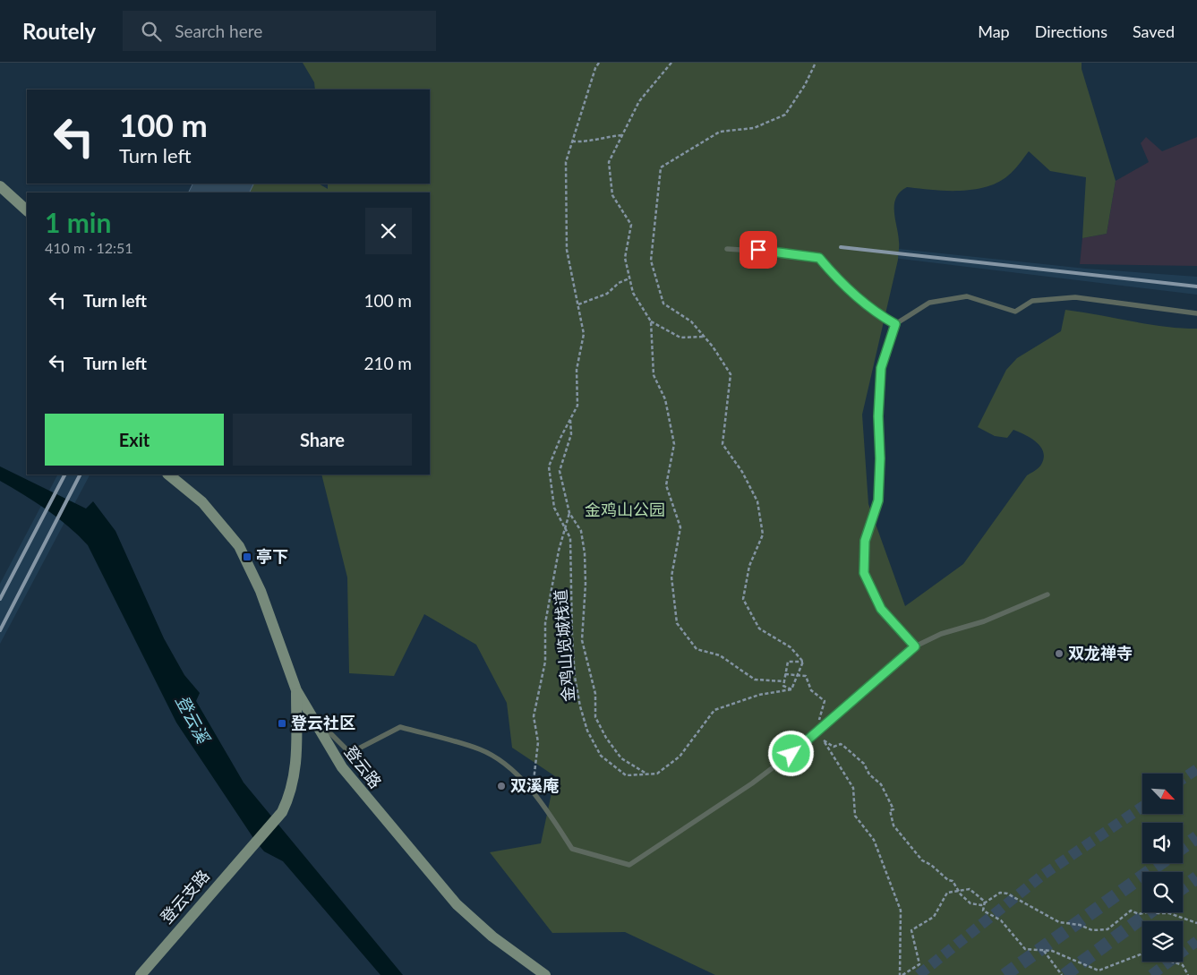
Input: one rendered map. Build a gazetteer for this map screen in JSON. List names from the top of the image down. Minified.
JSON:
{"streets":{"street":["登云路","登云支路"],"path":["金鸡山览城栈道"]},"crossings":[["登云路","登云支路"]],"water":["登云溪"],"parks":["金鸡山公园"],"places":{"transit":["亭下","登云社区"],"other":["双龙禅寺","双溪庵"]},"north":"bottom right","page":{"header":"Routely","search":"Search here","nav":["Map","Directions","Saved"],"turn":["100 m","Turn left"],"heading":["1 min","410 m · 12:51"],"list":[{"name":"Turn left","value":"100 m"},{"name":"Turn left","value":"210 m"}],"buttons":["Exit","Share"]}}
